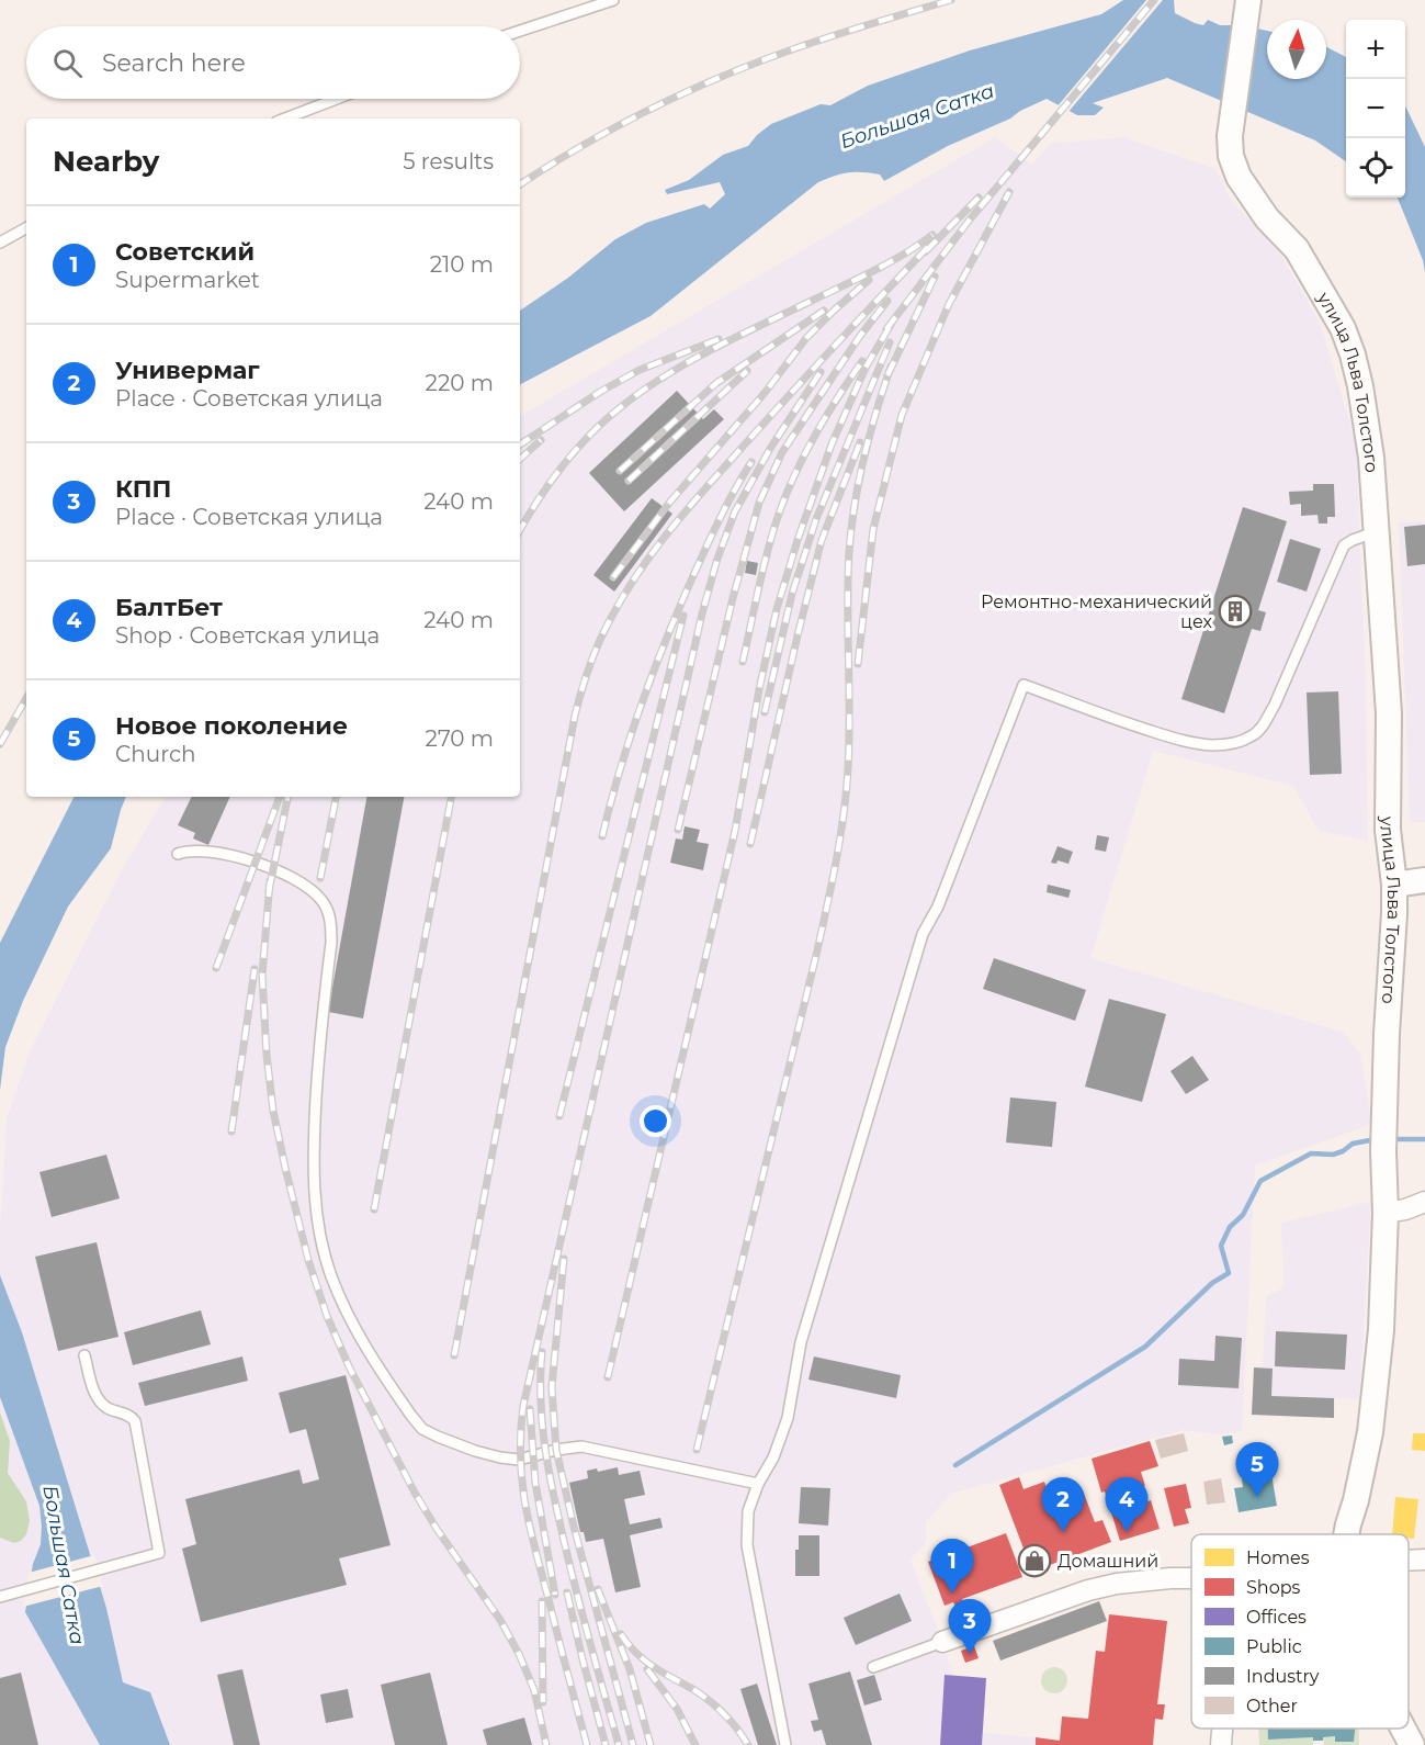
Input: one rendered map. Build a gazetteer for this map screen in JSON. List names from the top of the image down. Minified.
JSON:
{"streets":{"street":["улица Льва Толстого"]},"water":["Большая Сатка"],"places":{"building":["Ремонтно-механический цех"],"shop":["Домашний"]},"legend":["Homes","Shops","Offices","Public","Industry","Other"],"north":"top","page":{"map_buttons":["+","−"],"search":"Search here","heading":["Nearby","5 results"],"list":[{"mark":"1","name":"Советский","note":"Supermarket","value":"210 m"},{"mark":"2","name":"Универмаг","note":"Place · Советская улица","value":"220 m"},{"mark":"3","name":"КПП","note":"Place · Советская улица","value":"240 m"},{"mark":"4","name":"БалтБет","note":"Shop · Советская улица","value":"240 m"},{"mark":"5","name":"Новое поколение","note":"Church","value":"270 m"}],"pins":["5","2","4","1","3"]}}
